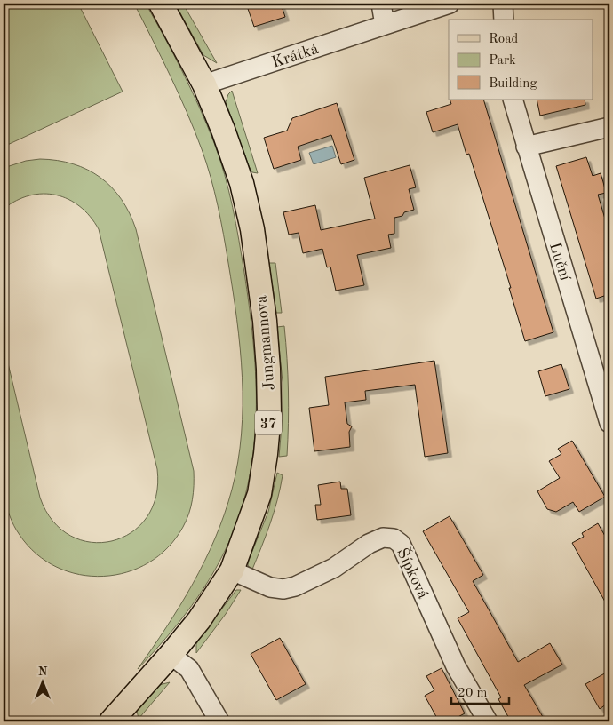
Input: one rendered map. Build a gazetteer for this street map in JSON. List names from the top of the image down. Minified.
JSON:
{"streets":{"main road":["Jungmannova","37"],"street":["Krátká","Luční","Šípková"]},"crossings":[["Krátká","Jungmannova"],["Krátká","37"],["Jungmannova","37"],["Jungmannova","Šípková"]],"legend":["Road","Park","Building"],"scale_bar":"20 m","north":"top"}
